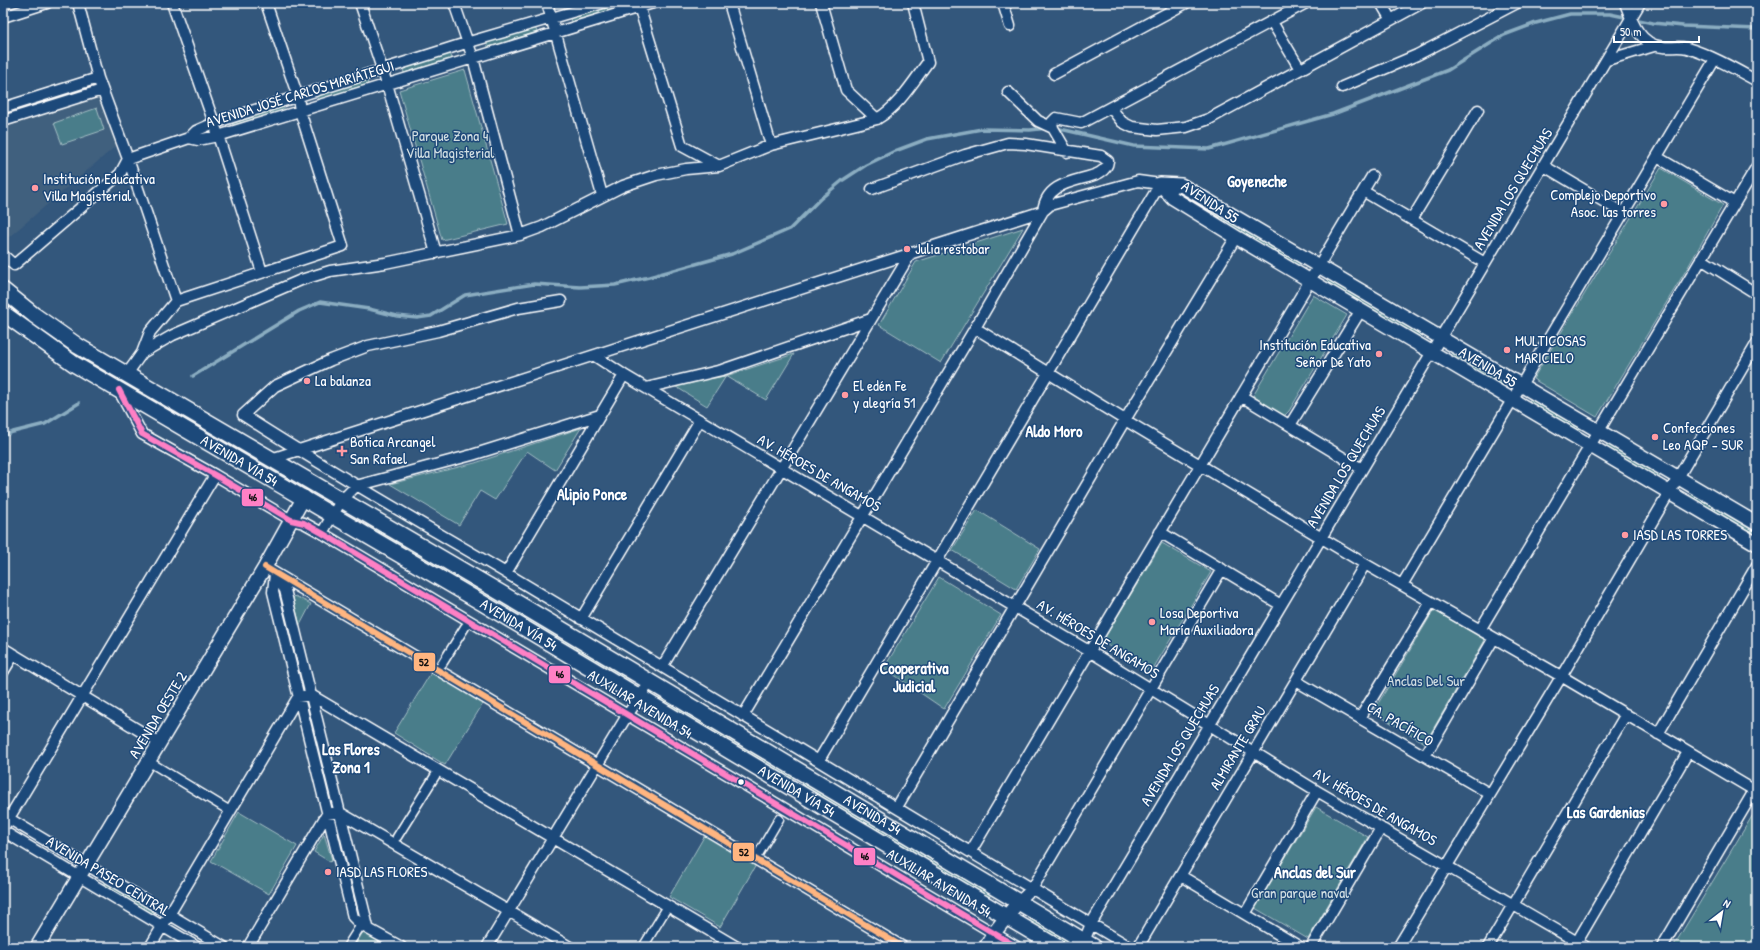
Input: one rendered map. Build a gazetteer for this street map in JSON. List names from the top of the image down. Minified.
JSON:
{"streets":{"main road":["AVENIDA VÍA 54","AVENIDA 54"],"street":["AVENIDA JOSÉ CARLOS MARIÁTEGUI","AVENIDA LOS QUECHUAS","AVENIDA 55","AV. HÉROES DE ANGAMOS","AUXILIAR AVENIDA 54","AVENIDA OESTE 2","CA. PACÍFICO","ALMIRANTE GRAU","AVENIDA PASEO CENTRAL"]},"crossings":[["AVENIDA LOS QUECHUAS","AVENIDA 55"],["AVENIDA LOS QUECHUAS","AV. HÉROES DE ANGAMOS"],["AVENIDA LOS QUECHUAS","AVENIDA 54"],["AVENIDA VÍA 54","AUXILIAR AVENIDA 54"],["AVENIDA VÍA 54","AVENIDA OESTE 2"],["AVENIDA VÍA 54","AVENIDA 54"],["AV. HÉROES DE ANGAMOS","ALMIRANTE GRAU"],["AUXILIAR AVENIDA 54","AVENIDA OESTE 2"],["AVENIDA OESTE 2","AVENIDA PASEO CENTRAL"],["CA. PACÍFICO","ALMIRANTE GRAU"]],"districts":["Goyeneche","Aldo Moro","Alipio Ponce","Cooperativa Judicial","Las Flores Zona 1","Las Gardenias","Anclas del Sur"],"parks":["Parque Zona 4 Villa Magisterial","Anclas Del Sur","Gran parque naval"],"places":{"other":["Institución Educativa Villa Magisterial","Complejo Deportivo Asoc. las torres","Julia restobar","MULTICOSAS MARICIELO","Institución Educativa Señor De Yato","La balanza","El edén Fe y alegría 51","Confecciones Leo AQP - SUR","IASD LAS TORRES","Losa Deportiva María Auxiliadora","IASD LAS FLORES"],"health":["Botica Arcangel San Rafael"]},"lines":["transit line 46","transit line 52"],"scale_bar":"50 m","north":"top right"}
